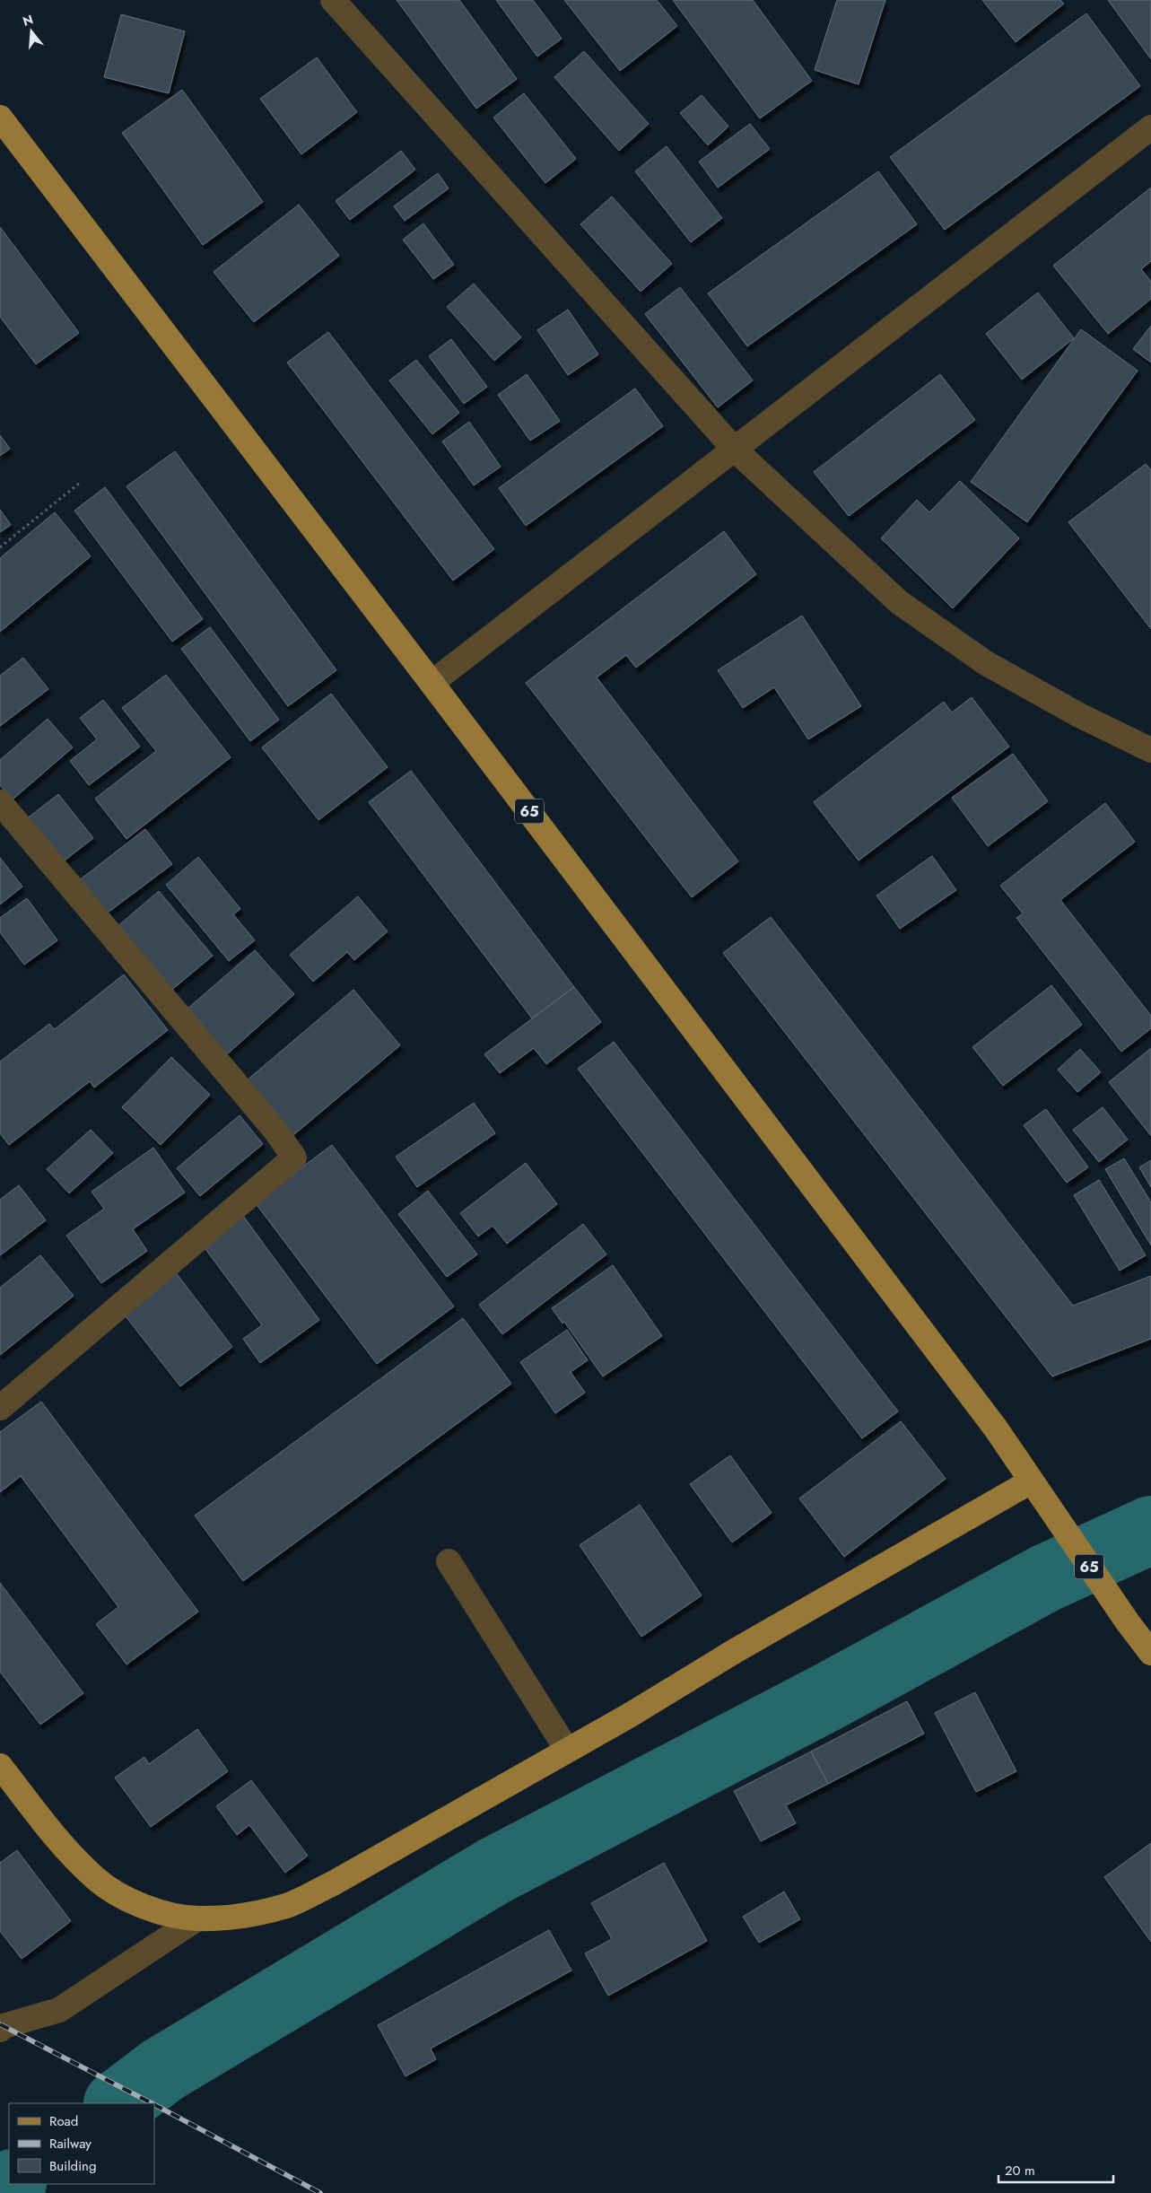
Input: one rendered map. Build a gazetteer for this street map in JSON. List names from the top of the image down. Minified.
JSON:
{"streets":{"main road":["65"]},"legend":["Road","Railway","Building"],"scale_bar":"20 m","north":"top"}
